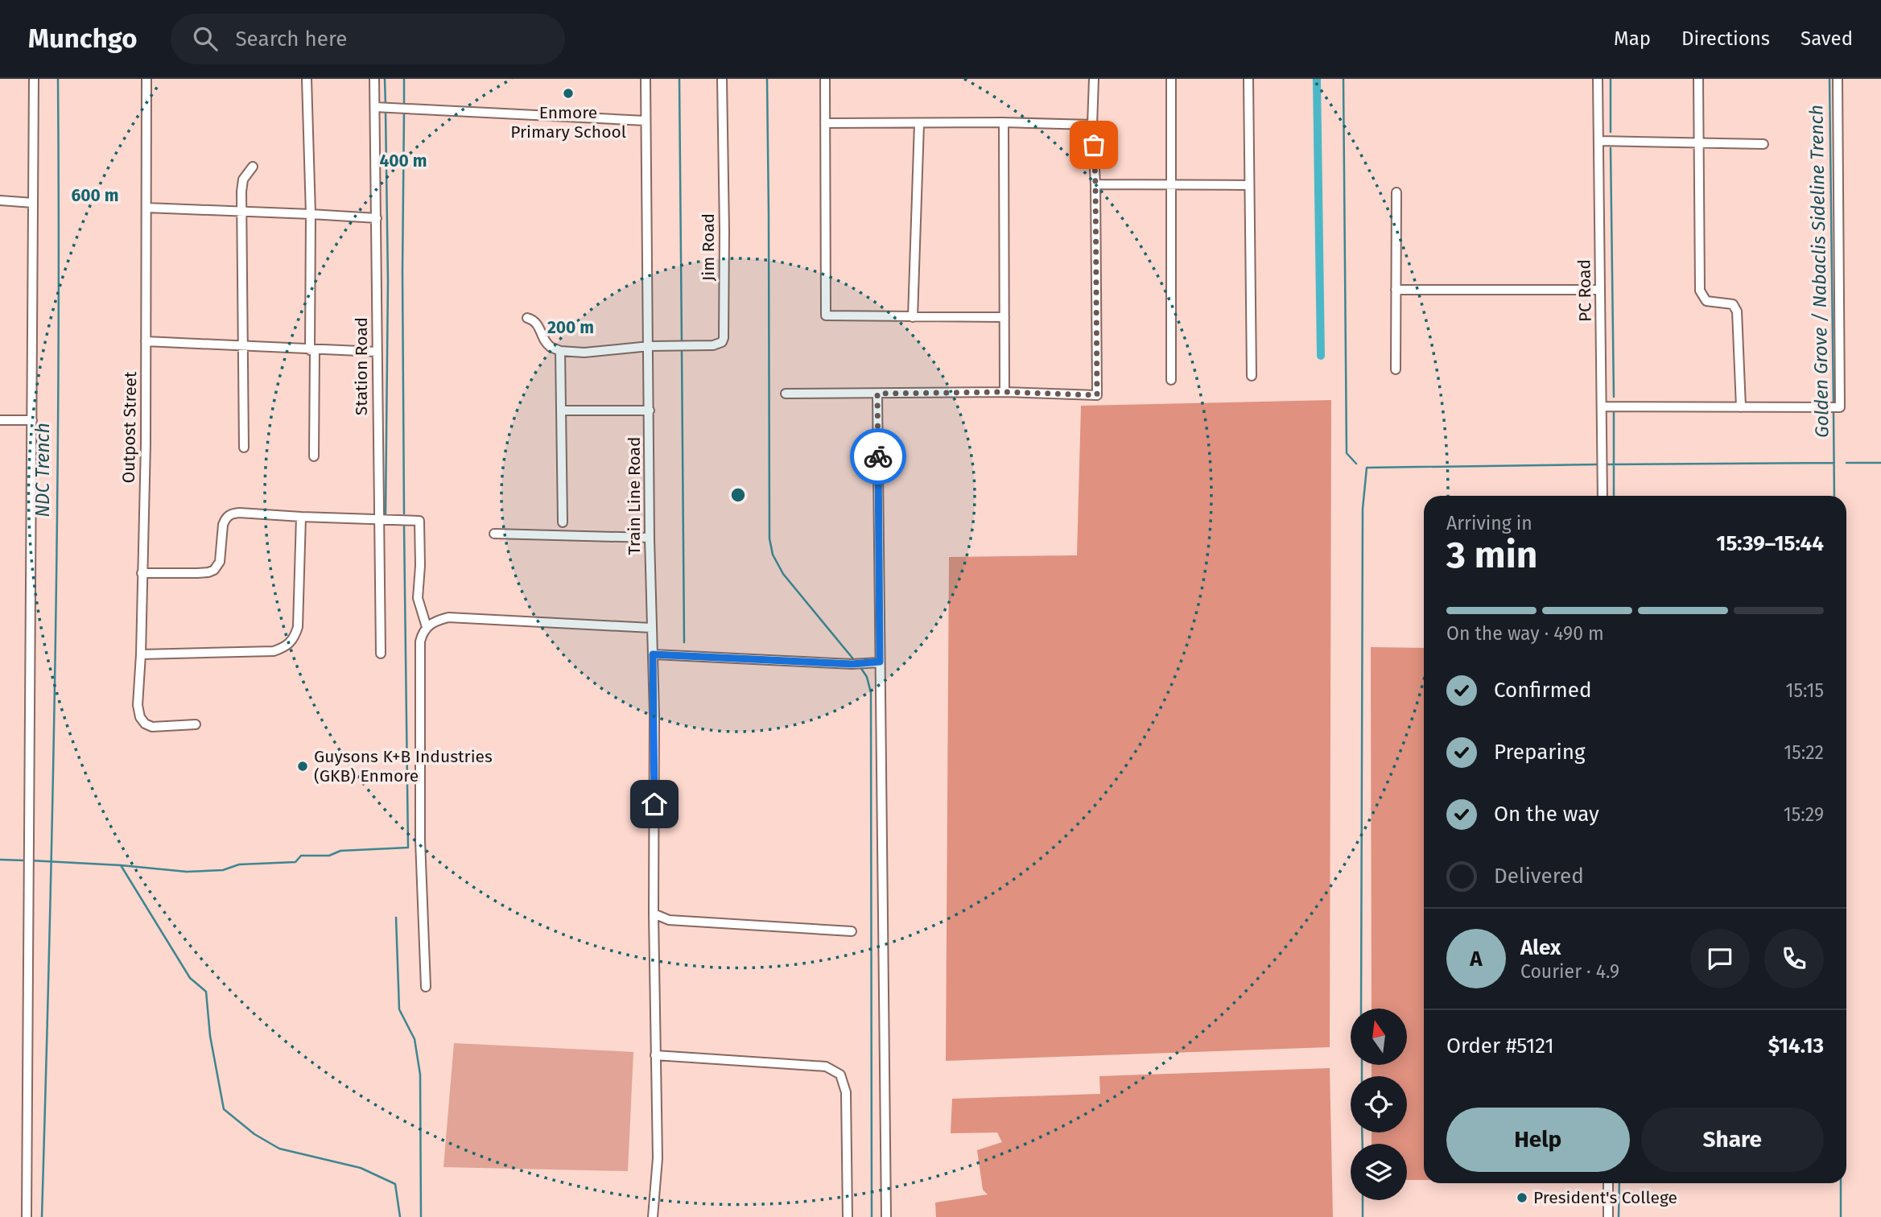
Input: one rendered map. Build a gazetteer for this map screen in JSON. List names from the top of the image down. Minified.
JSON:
{"streets":{"street":["Jim Road","PC Road","Station Road","Outpost Street","Train Line Road"]},"crossings":[["Jim Road","Train Line Road"]],"water":["Golden Grove / Nabaclis Sideline Trench","NDC Trench"],"places":["Enmore Primary School","Guysons K+B Industries (GKB) Enmore","President's College"],"north":"top","page":{"header":"Munchgo","search":"Search here","nav":["Map","Directions","Saved"],"heading":["3 min","Arriving in","15:39–15:44"],"panel":["Alex","Courier · 4.9","Order #5121","$14.13"],"bar":"On the way · 490 m","list":[["Confirmed","15:15"],["Preparing","15:22"],["On the way","15:29"],"Delivered"],"round":"A","buttons":["Help","Share"]},"rings":["400 m","600 m","200 m"]}
